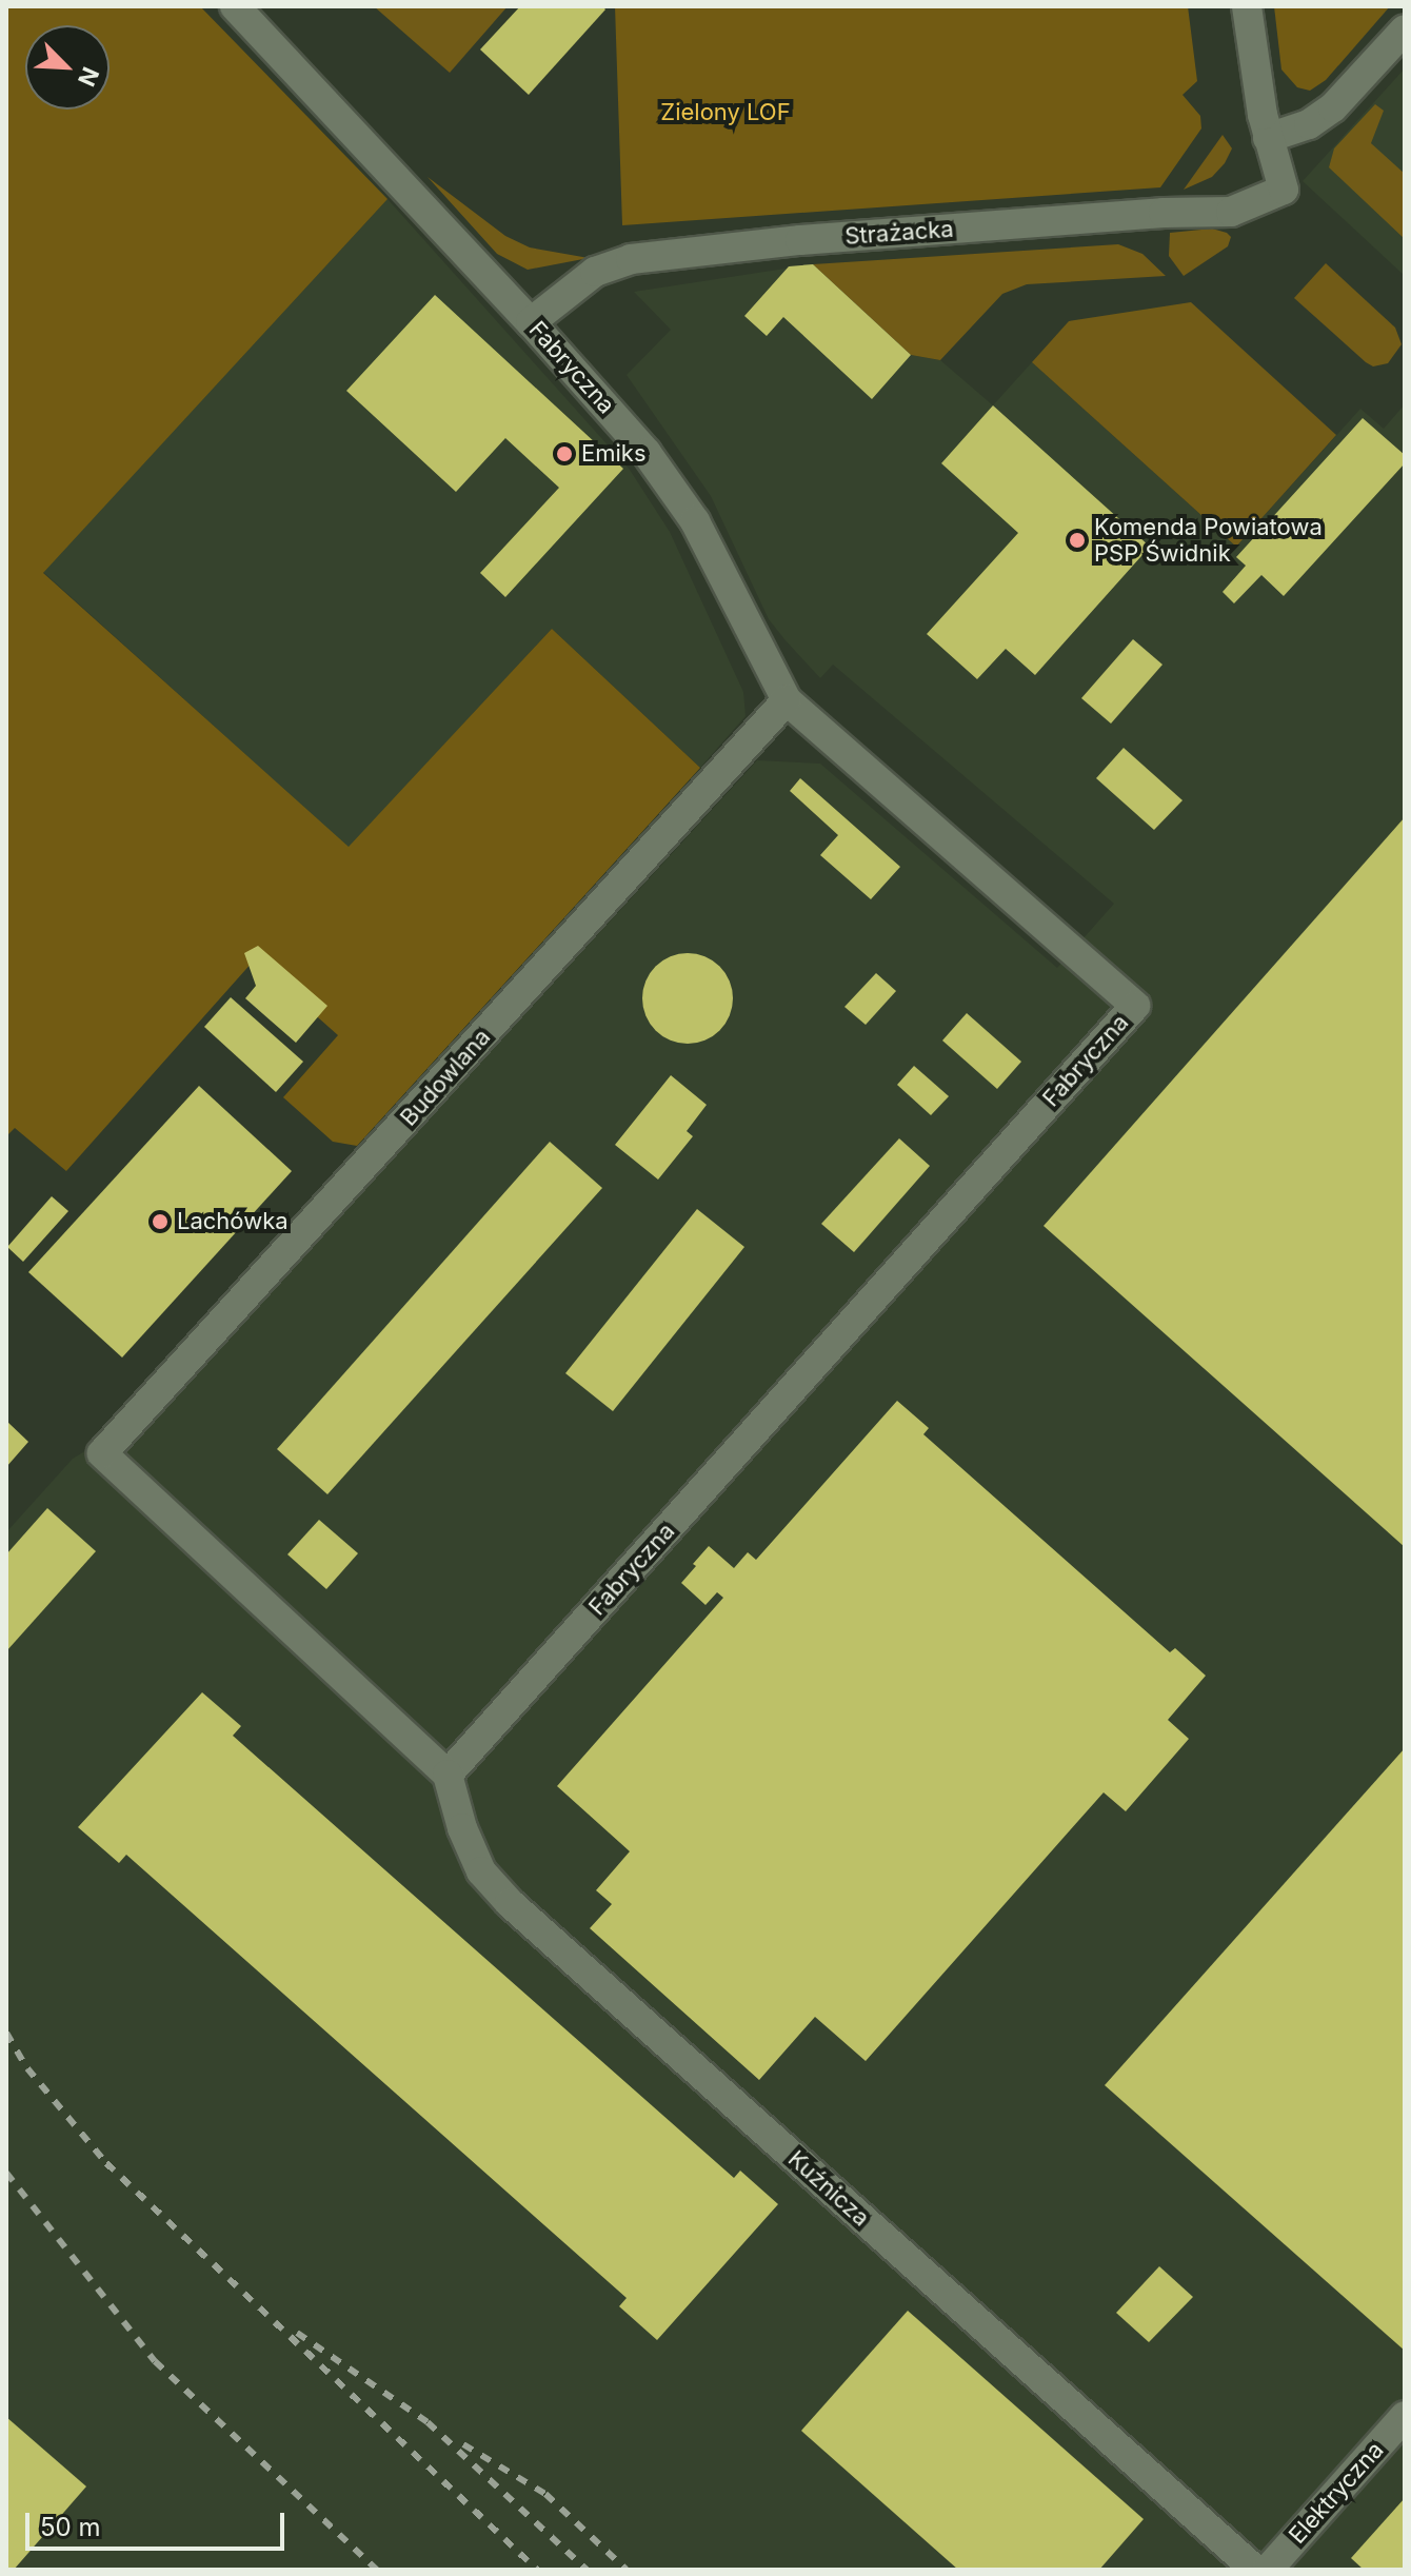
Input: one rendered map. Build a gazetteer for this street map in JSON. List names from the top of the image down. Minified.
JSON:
{"streets":{"street":["Strażacka","Fabryczna","Budowlana","Kuźnicza","Elektryczna"]},"crossings":[["Strażacka","Fabryczna"],["Fabryczna","Budowlana"],["Fabryczna","Kuźnicza"],["Budowlana","Kuźnicza"]],"parks":["Zielony LOF"],"places":["Emiks","Komenda Powiatowa PSP Świdnik","Lachówka"],"scale_bar":"50 m","north":"bottom right"}
